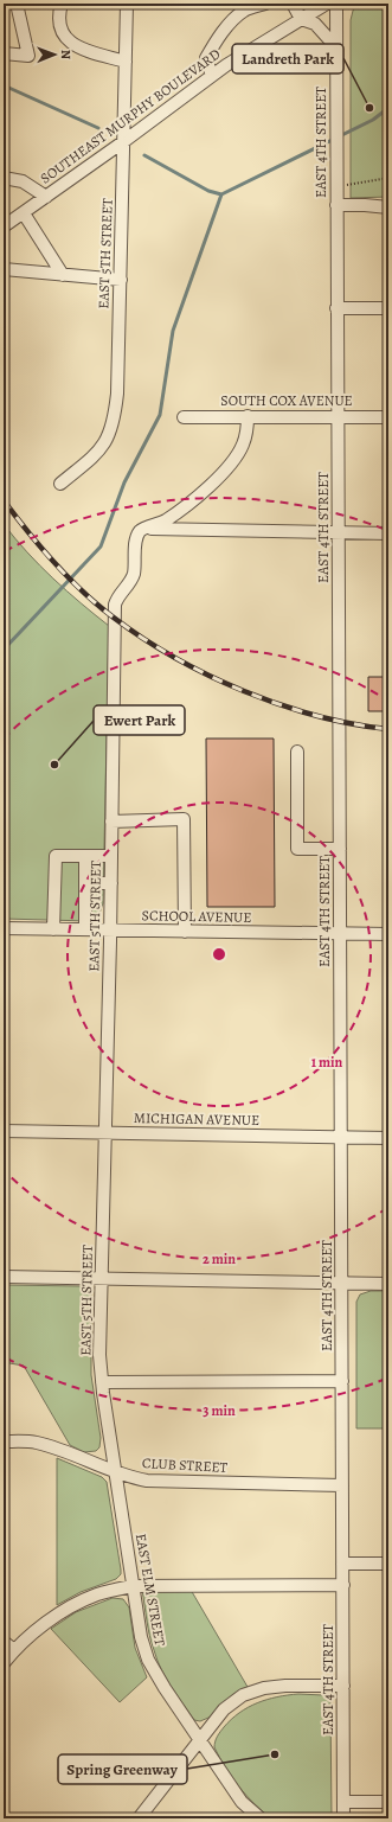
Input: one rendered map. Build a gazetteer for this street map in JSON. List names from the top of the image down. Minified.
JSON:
{"streets":{"street":["SOUTHEAST MURPHY BOULEVARD","EAST 4TH STREET","EAST 5TH STREET","SOUTH COX AVENUE","SCHOOL AVENUE","MICHIGAN AVENUE","CLUB STREET","EAST ELM STREET"]},"crossings":[["SOUTHEAST MURPHY BOULEVARD","EAST 5TH STREET"],["EAST 4TH STREET","SOUTH COX AVENUE"],["EAST 4TH STREET","SCHOOL AVENUE"],["EAST 4TH STREET","MICHIGAN AVENUE"],["EAST 4TH STREET","CLUB STREET"],["EAST 5TH STREET","SCHOOL AVENUE"],["EAST 5TH STREET","MICHIGAN AVENUE"],["EAST 5TH STREET","CLUB STREET"],["EAST 5TH STREET","EAST ELM STREET"],["CLUB STREET","EAST ELM STREET"]],"places":["Landreth Park","Ewert Park","Spring Greenway"],"north":"right","rings":["1 min","2 min","3 min"]}
